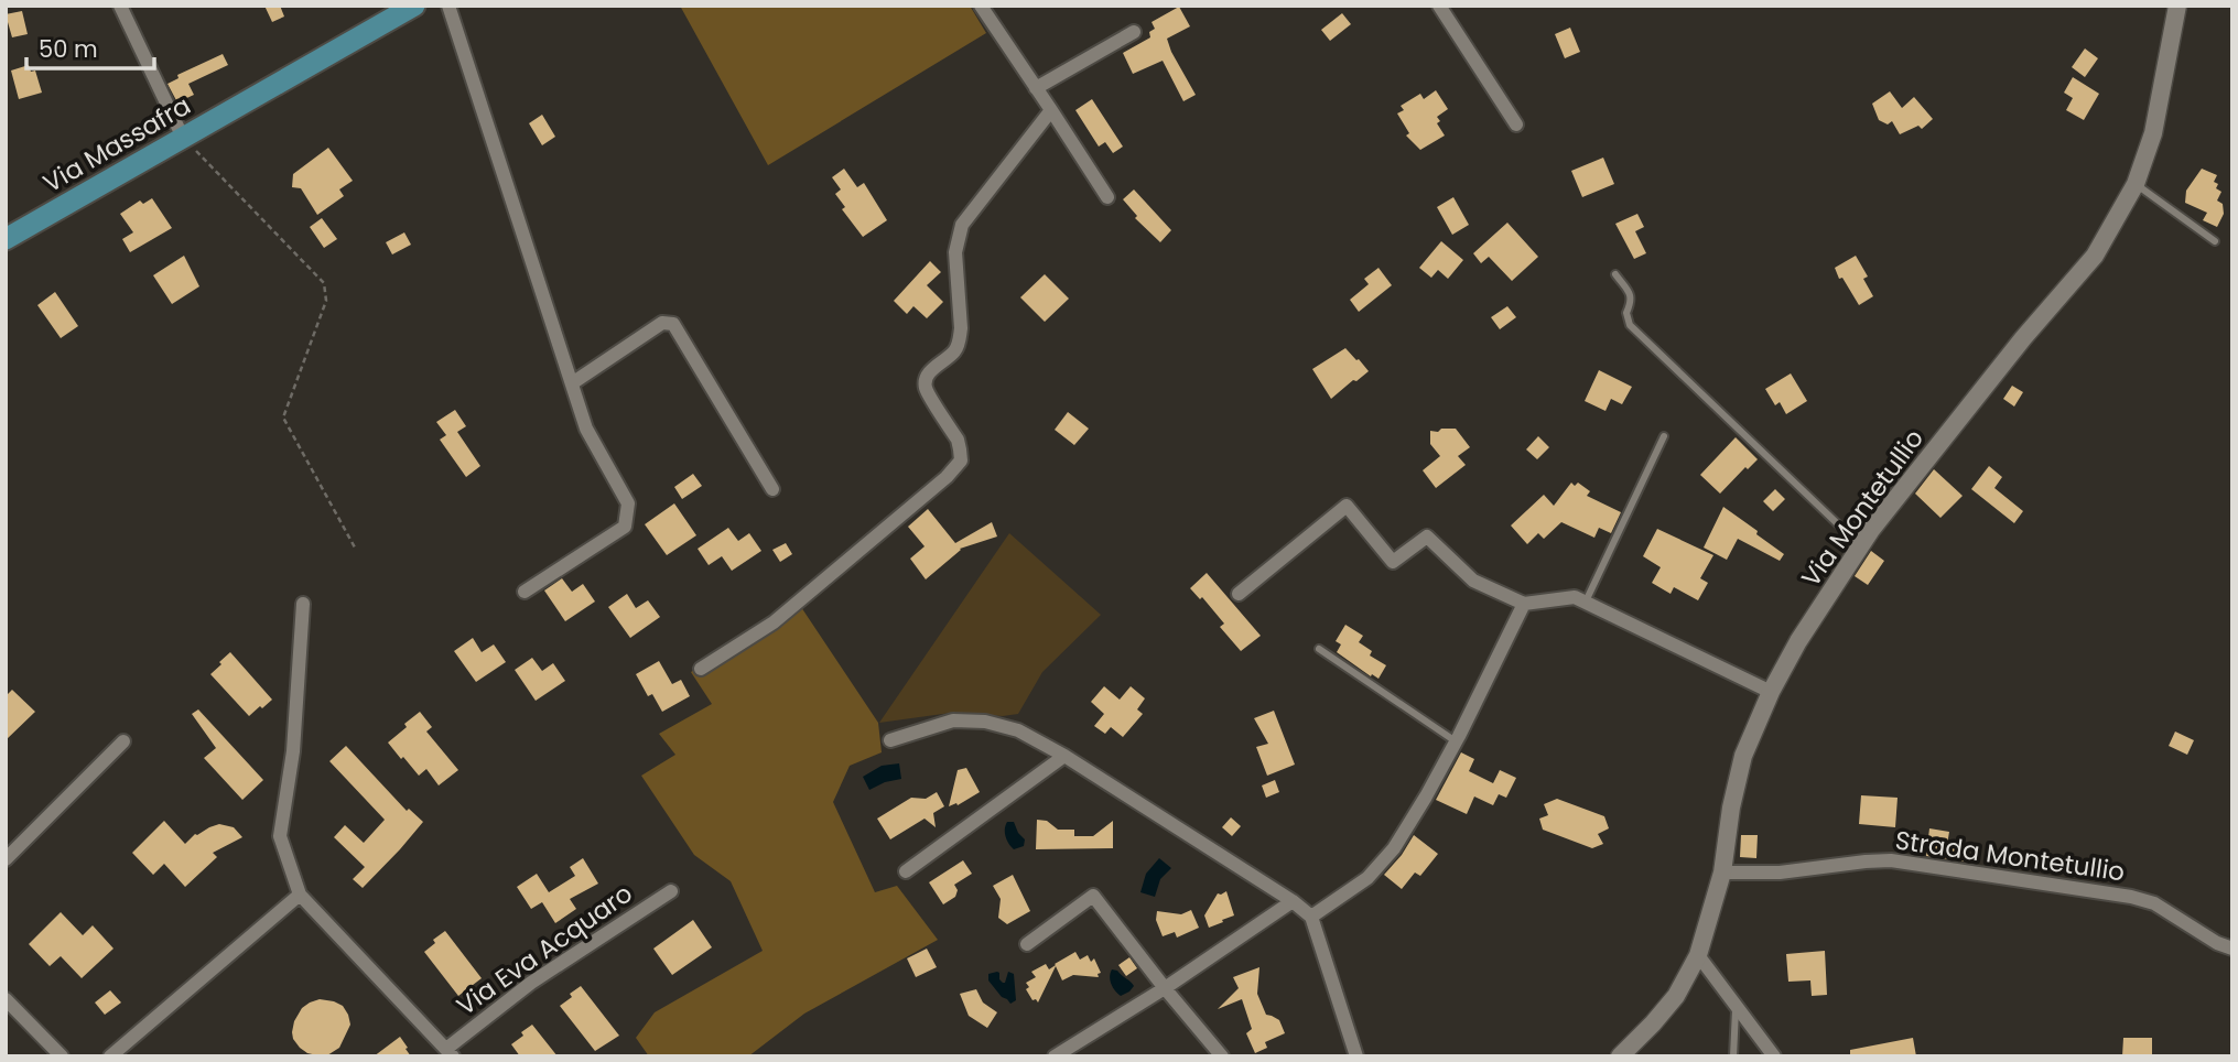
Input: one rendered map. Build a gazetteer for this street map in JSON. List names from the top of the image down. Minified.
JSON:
{"streets":{"main road":["Via Massafra"],"street":["Via Montetullio","Strada Montetullio","Via Eva Acquaro"]},"crossings":[["Via Montetullio","Strada Montetullio"]],"scale_bar":"50 m"}
